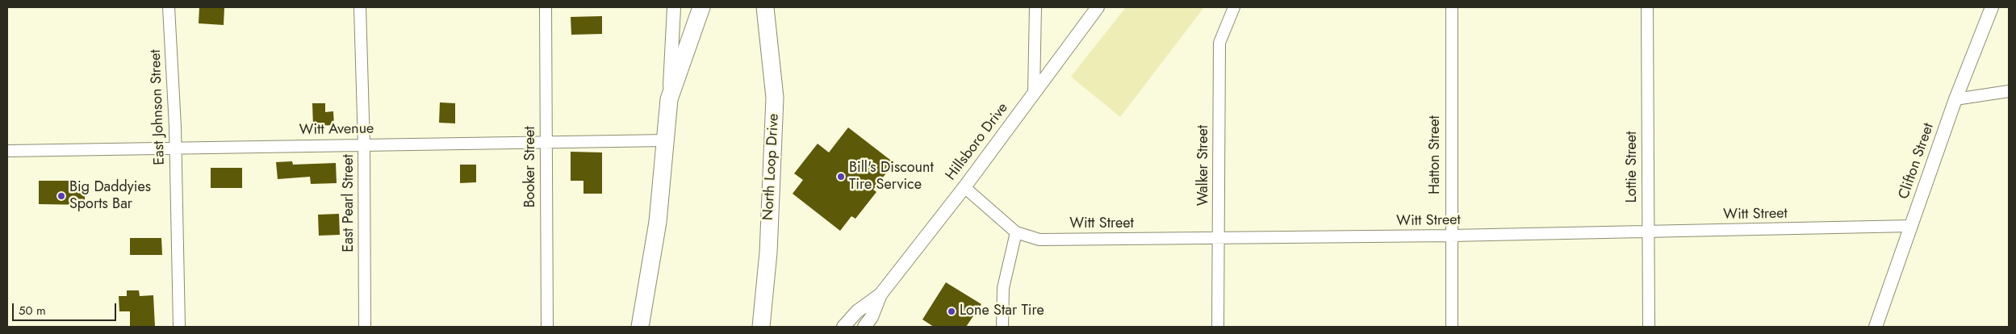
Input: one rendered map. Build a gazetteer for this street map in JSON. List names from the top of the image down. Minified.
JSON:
{"streets":{"main road":["North Loop Drive"],"street":["East Johnson Street","Witt Avenue","Hillsboro Drive","Hatton Street","Clifton Street","Walker Street","Booker Street","Lottie Street","East Pearl Street","Witt Street"]},"crossings":[["East Johnson Street","Witt Avenue"],["Witt Avenue","Booker Street"],["Witt Avenue","East Pearl Street"],["Hillsboro Drive","Witt Street"],["Hatton Street","Witt Street"],["Clifton Street","Witt Street"],["Walker Street","Witt Street"],["Lottie Street","Witt Street"]],"places":["Bill's Discount Tire Service","Big Daddyies Sports Bar","Lone Star Tire"],"scale_bar":"50 m"}
